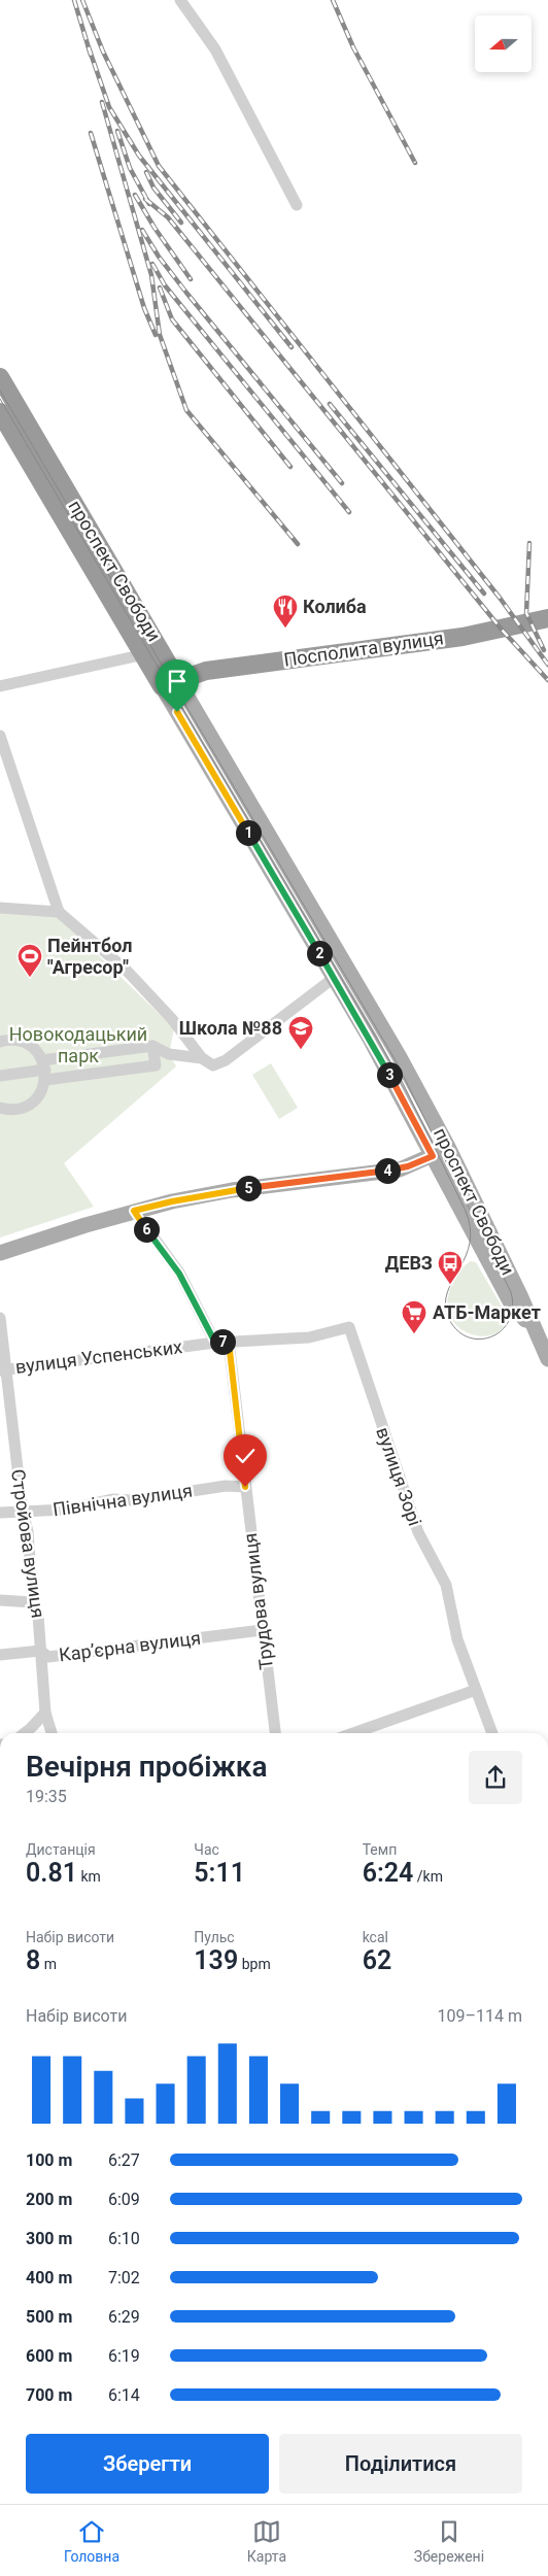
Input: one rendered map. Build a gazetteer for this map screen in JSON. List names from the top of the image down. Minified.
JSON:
{"streets":{"highway":["проспект Свободи","Посполита вулиця"],"street":["вулиця Успенських","вулиця Зорі","Північна вулиця","Стройова вулиця","Трудова вулиця","Карʼєрна вулиця"]},"crossings":[["проспект Свободи","Посполита вулиця"],["вулиця Успенських","вулиця Зорі"],["вулиця Успенських","Стройова вулиця"],["вулиця Успенських","Трудова вулиця"],["вулиця Зорі","Трудова вулиця"],["Північна вулиця","Стройова вулиця"],["Північна вулиця","Трудова вулиця"],["Стройова вулиця","Карʼєрна вулиця"],["Трудова вулиця","Карʼєрна вулиця"]],"parks":["Новокодацький парк"],"places":{"restaurant":["Колиба"],"sports":["Пейнтбол \"Агресор\""],"school or university":["Школа №88"],"bus stop":["ДЕВЗ"],"supermarket":["АТБ-Маркет"]},"north":"left","page":{"pins":["1","2","3","4","5","6","7"],"heading":["Вечірня пробіжка","19:35"],"stats":[["Дистанція","0.81 km"],["Час","5:11"],["Темп","6:24 /km"],["Набір висоти","8 m"],["Пульс","139 bpm"],["kcal","62"]],"chart":["Набір висоти","109–114 m"],"list":[{"name":"100 m","note":"6:27"},{"name":"200 m","note":"6:09"},{"name":"300 m","note":"6:10"},{"name":"400 m","note":"7:02"},{"name":"500 m","note":"6:29"},{"name":"600 m","note":"6:19"},{"name":"700 m","note":"6:14"}],"buttons":["Зберегти","Поділитися"],"tabs":["Головна","Карта","Збережені"]}}
